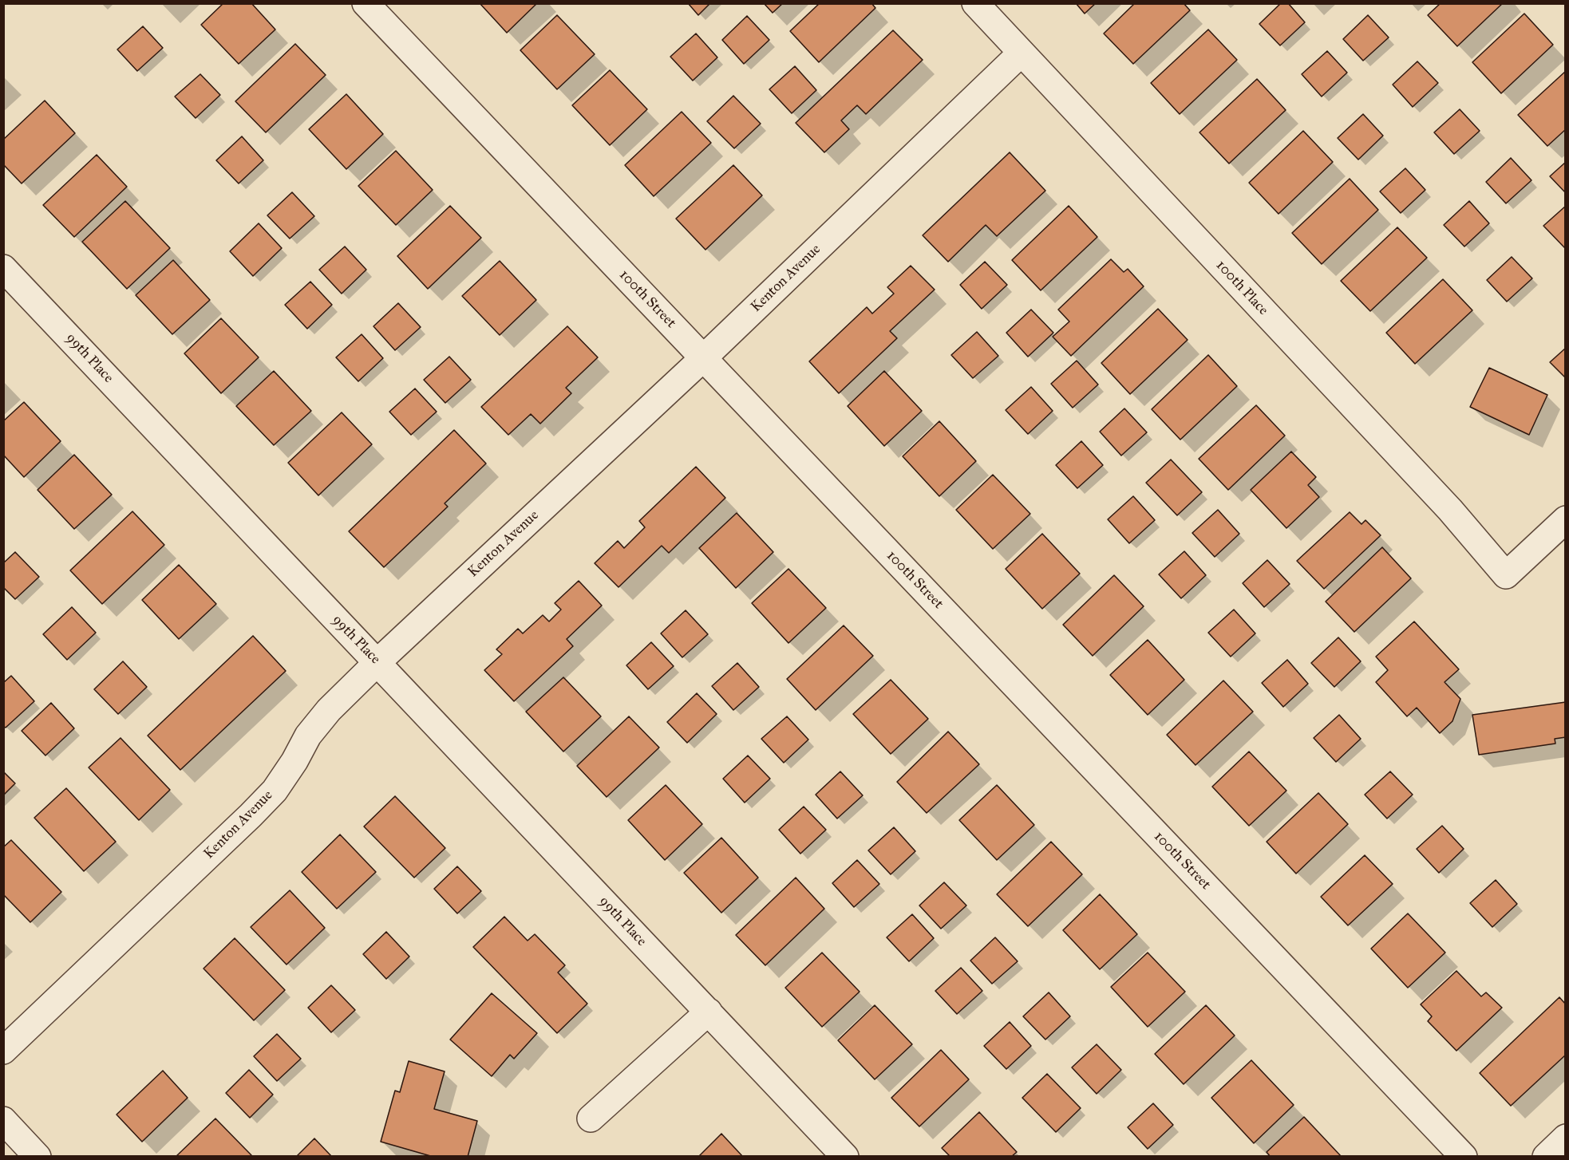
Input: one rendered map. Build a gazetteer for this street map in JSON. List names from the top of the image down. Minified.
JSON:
{"streets":{"street":["Kenton Avenue","100th Place","100th Street","99th Place"]},"crossings":[["Kenton Avenue","100th Place"],["Kenton Avenue","100th Street"],["Kenton Avenue","99th Place"]]}
